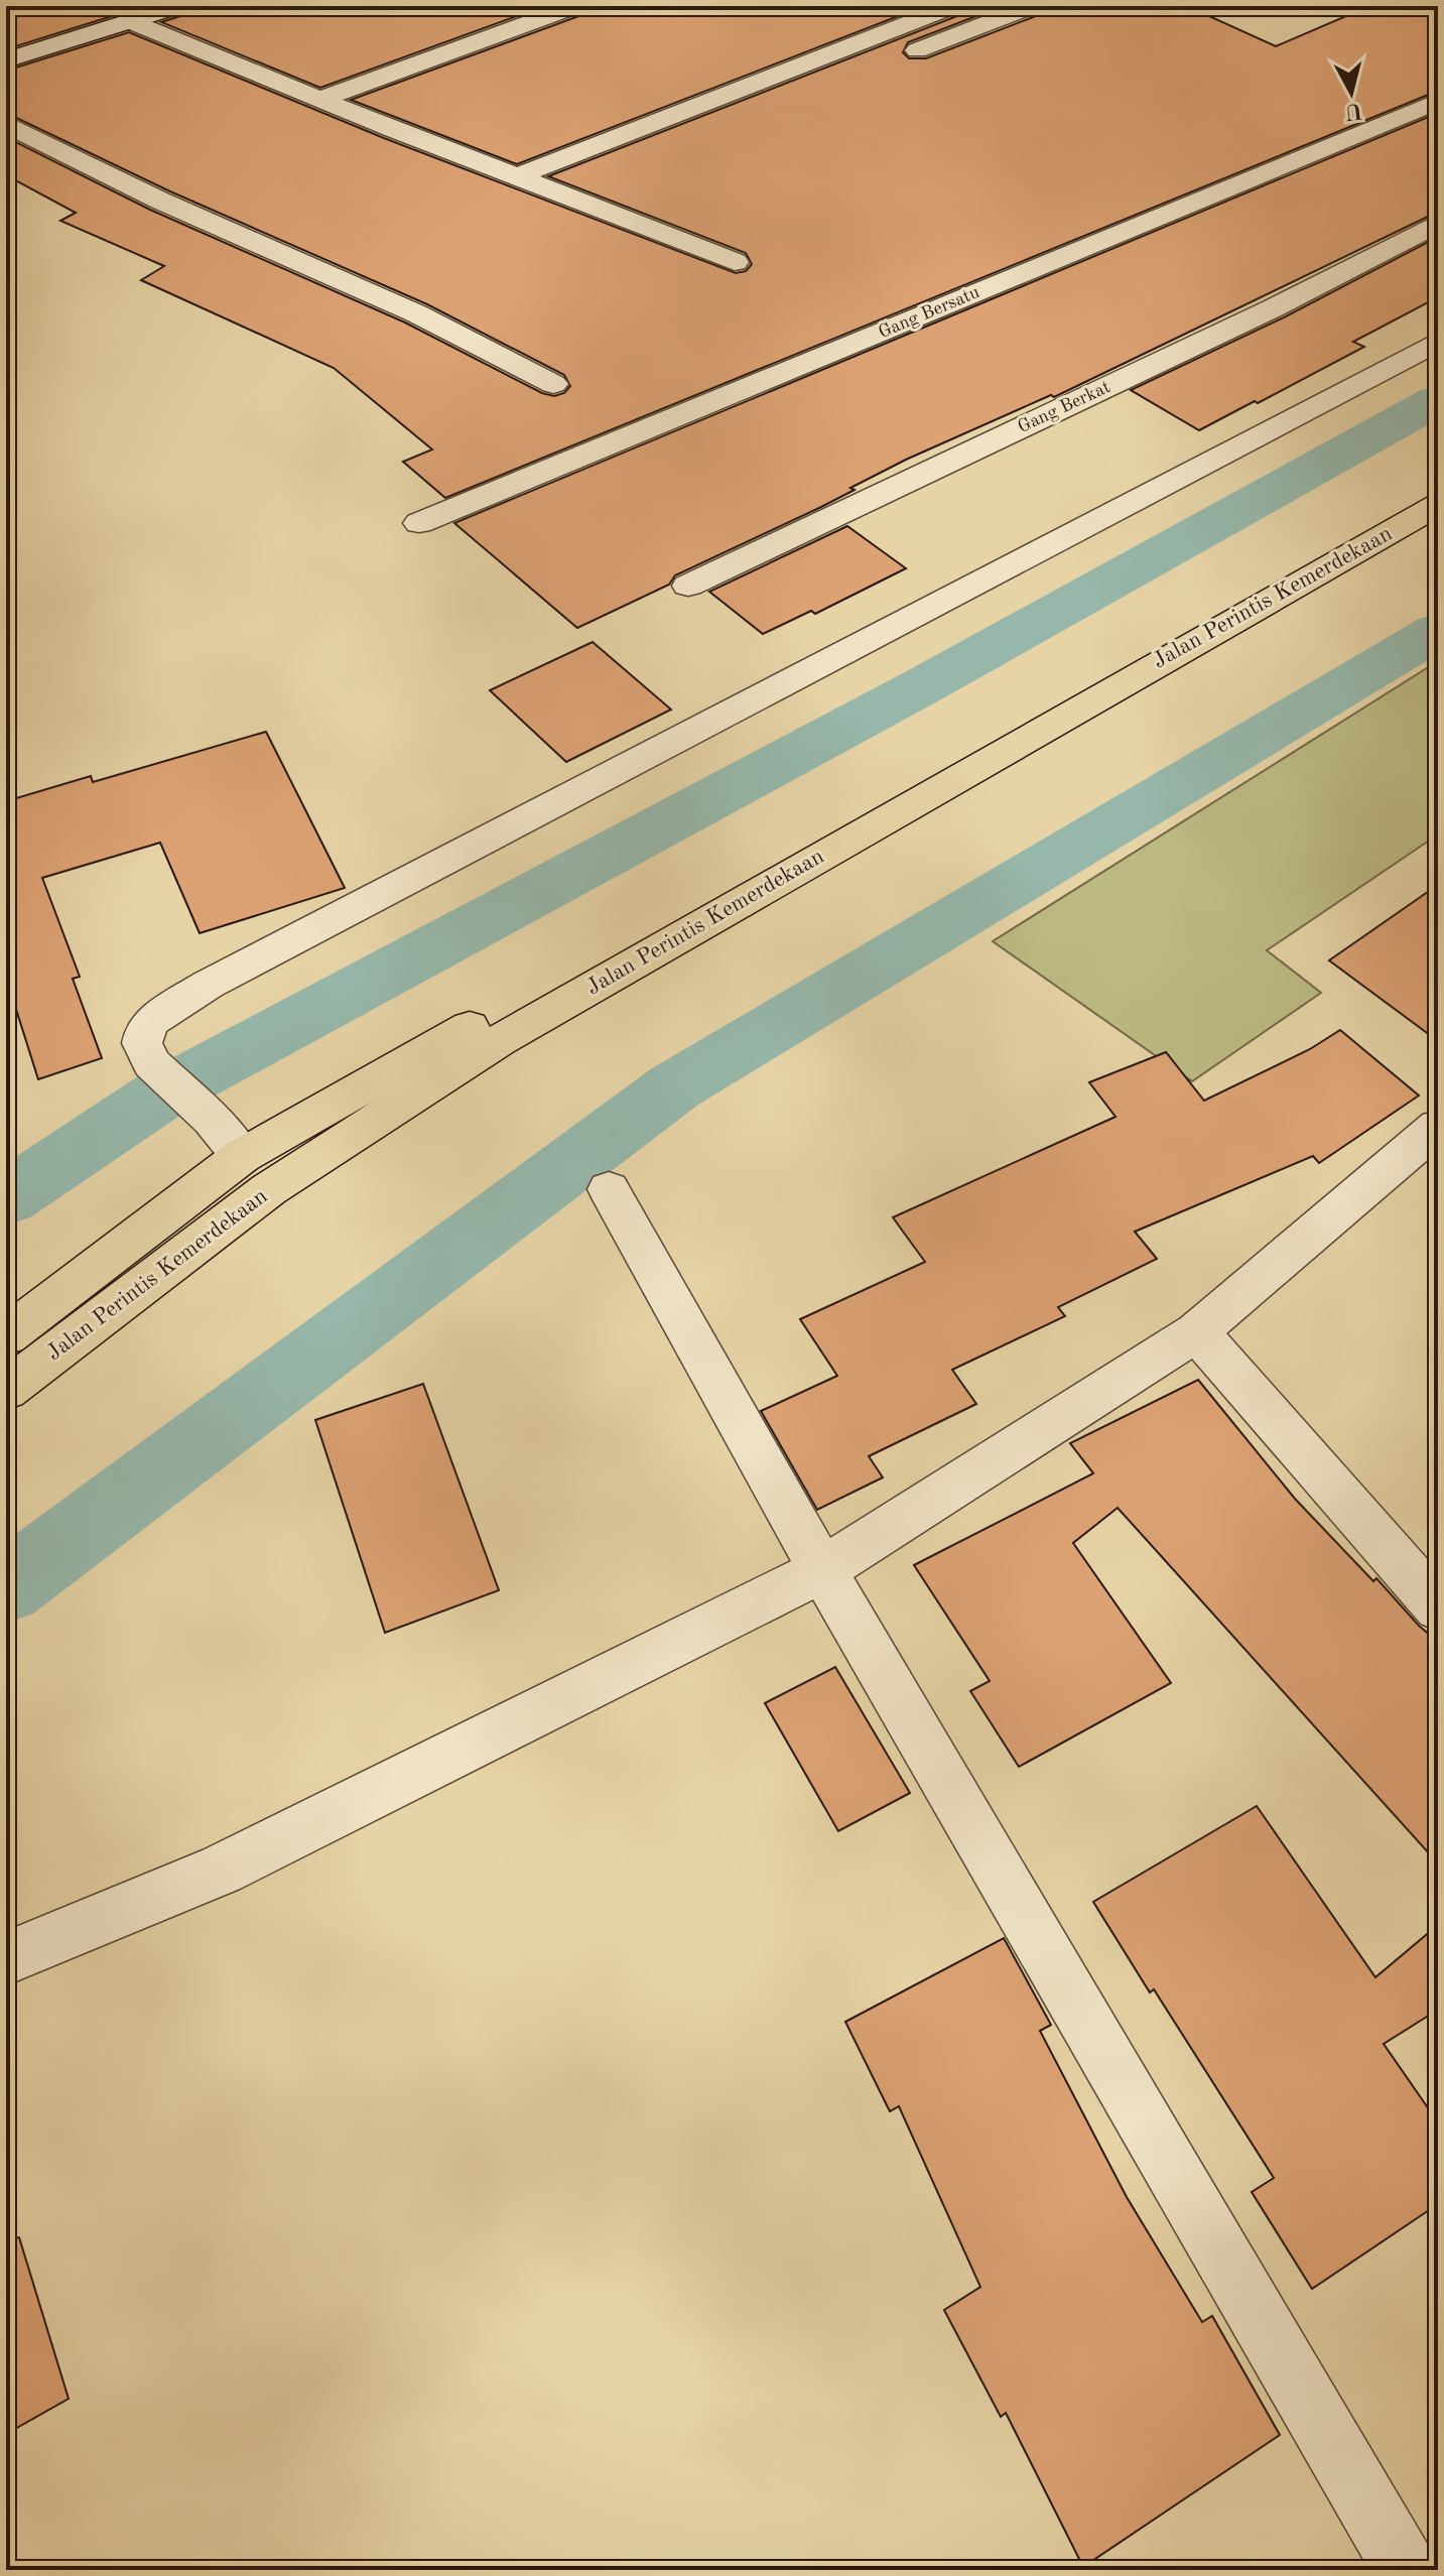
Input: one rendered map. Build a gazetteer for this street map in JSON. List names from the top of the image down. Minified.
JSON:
{"streets":{"highway":["Jalan Perintis Kemerdekaan"],"street":["Gang Bersatu","Gang Berkat"]},"north":"bottom"}
